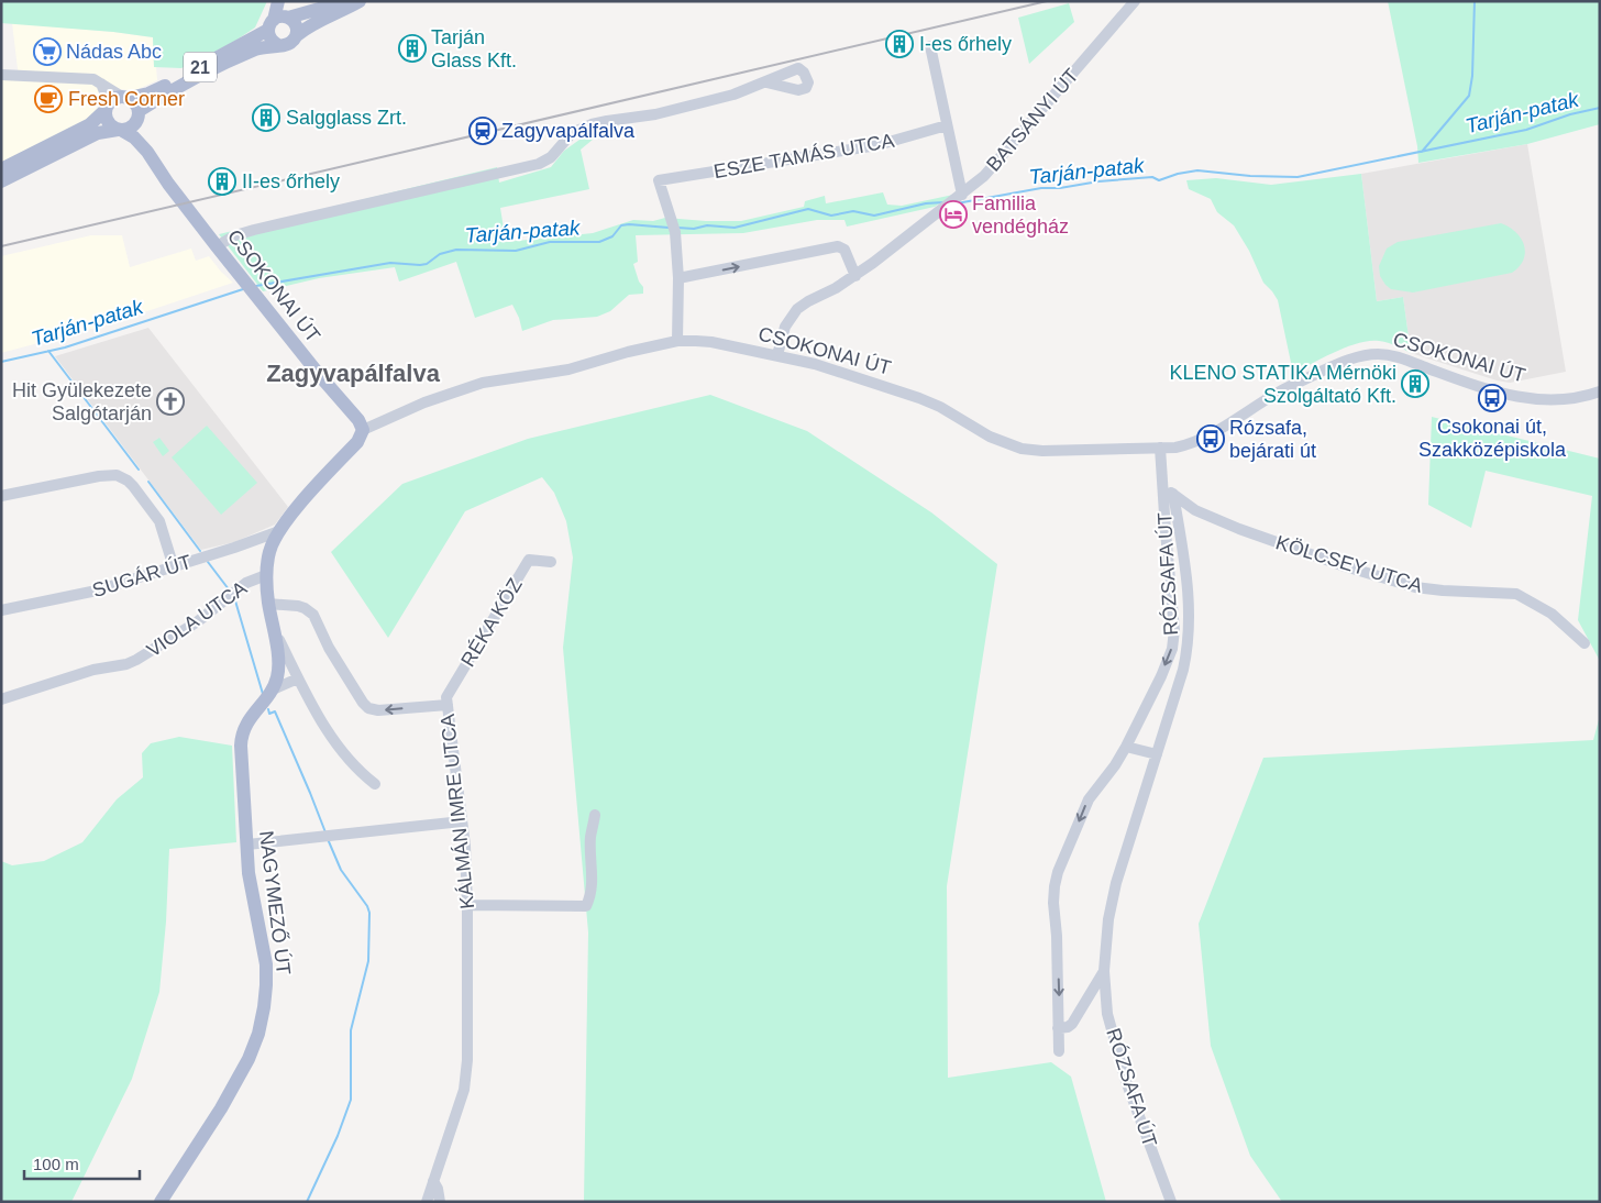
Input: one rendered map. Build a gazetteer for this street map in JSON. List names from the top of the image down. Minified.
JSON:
{"streets":{"main road":["21","CSOKONAI ÚT","NAGYMEZŐ ÚT"],"street":["BATSÁNYI ÚT","ESZE TAMÁS UTCA","KÖLCSEY UTCA","RÓZSAFA ÚT","SUGÁR ÚT","VIOLA UTCA","RÉKA KÖZ","KÁLMÁN IMRE UTCA"]},"crossings":[["BATSÁNYI ÚT","CSOKONAI ÚT"],["CSOKONAI ÚT","RÓZSAFA ÚT"],["CSOKONAI ÚT","NAGYMEZŐ ÚT"],["KÖLCSEY UTCA","RÓZSAFA ÚT"],["SUGÁR ÚT","NAGYMEZŐ ÚT"],["VIOLA UTCA","NAGYMEZŐ ÚT"],["RÉKA KÖZ","KÁLMÁN IMRE UTCA"],["KÁLMÁN IMRE UTCA","NAGYMEZŐ ÚT"]],"districts":["Zagyvapálfalva"],"water":["Tarján-patak"],"places":{"building":["I-es őrhely","Tarján Glass Kft.","Salgglass Zrt.","II-es őrhely","KLENO STATIKA Mérnöki Szolgáltató Kft."],"supermarket":["Nádas Abc"],"cafe":["Fresh Corner"],"station":["Zagyvapálfalva"],"hotel":["Familia vendégház"],"bus stop":["Csokonai út, Szakközépiskola","Rózsafa, bejárati út"],"church":["Hit Gyülekezete Salgótarján"]},"scale_bar":"100 m"}
